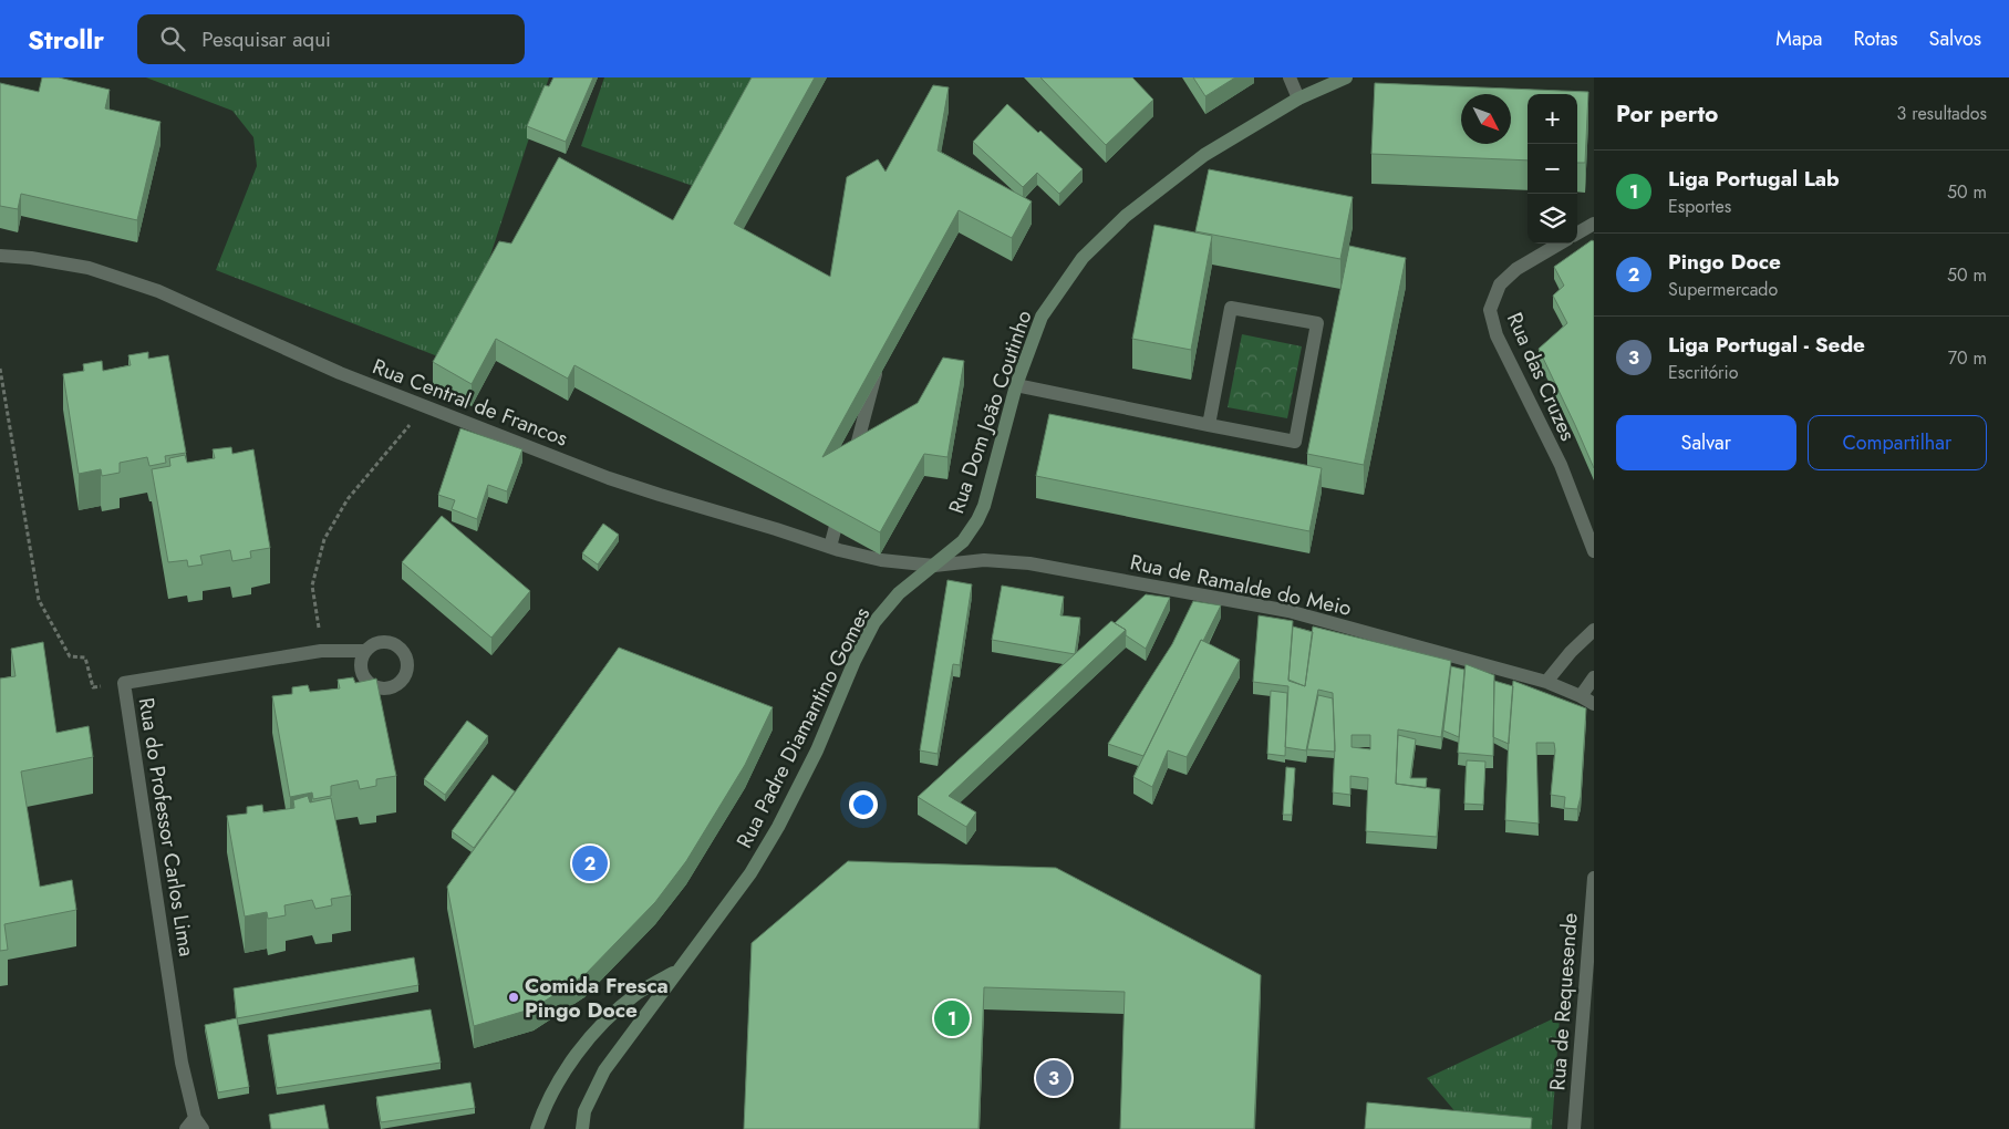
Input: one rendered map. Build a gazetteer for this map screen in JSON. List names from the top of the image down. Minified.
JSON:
{"streets":{"main road":["Rua Dom João Coutinho","Rua Padre Diamantino Gomes"],"street":["Rua das Cruzes","Rua Central de Francos","Rua de Ramalde do Meio","Rua do Professor Carlos Lima","Rua de Requesende"]},"crossings":[["Rua Central de Francos","Rua Dom João Coutinho"],["Rua Central de Francos","Rua de Ramalde do Meio"],["Rua Central de Francos","Rua Padre Diamantino Gomes"],["Rua Dom João Coutinho","Rua de Ramalde do Meio"],["Rua Dom João Coutinho","Rua Padre Diamantino Gomes"],["Rua de Ramalde do Meio","Rua Padre Diamantino Gomes"]],"places":["Comida Fresca Pingo Doce"],"north":"bottom right","page":{"header":"Strollr","search":"Pesquisar aqui","nav":["Mapa","Rotas","Salvos"],"heading":["Por perto","3 resultados"],"map_buttons":["+","−"],"list":[{"mark":"1","name":"Liga Portugal Lab","note":"Esportes","value":"50 m"},{"mark":"2","name":"Pingo Doce","note":"Supermercado","value":"50 m"},{"mark":"3","name":"Liga Portugal - Sede","note":"Escritório","value":"70 m"}],"buttons":["Salvar","Compartilhar"],"pins":["2","1","3"]}}
